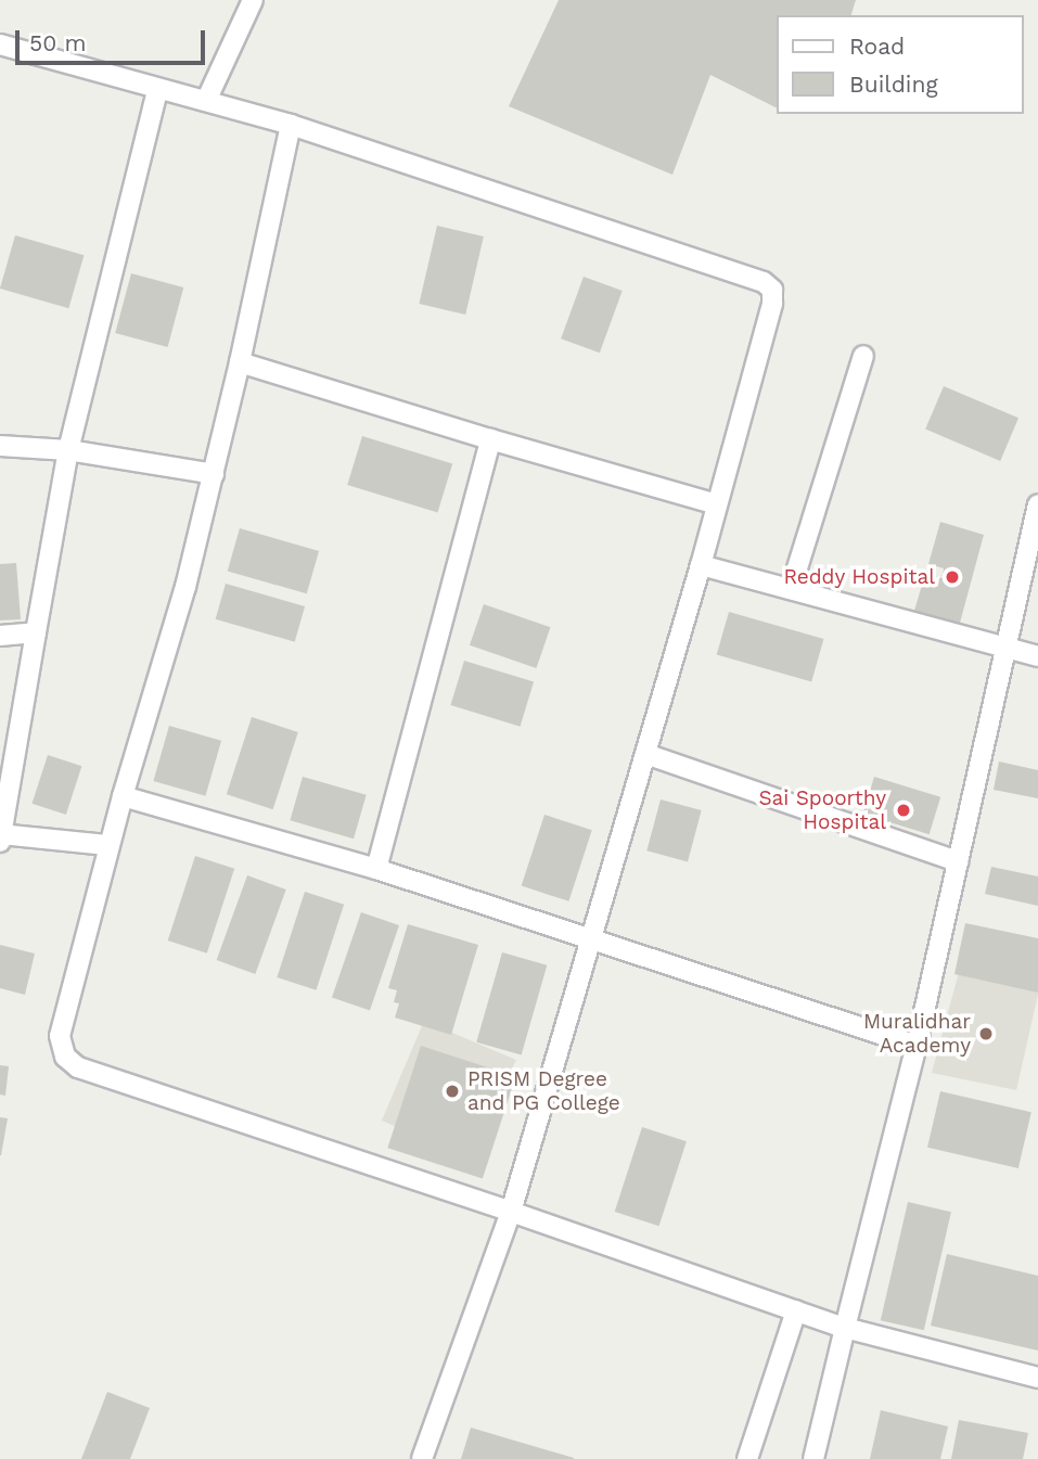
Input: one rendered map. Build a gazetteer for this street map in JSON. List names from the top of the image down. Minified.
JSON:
{"places":["Reddy Hospital","Sai Spoorthy Hospital","Muralidhar Academy","PRISM Degree and PG College"],"legend":["Road","Building"],"scale_bar":"50 m"}
